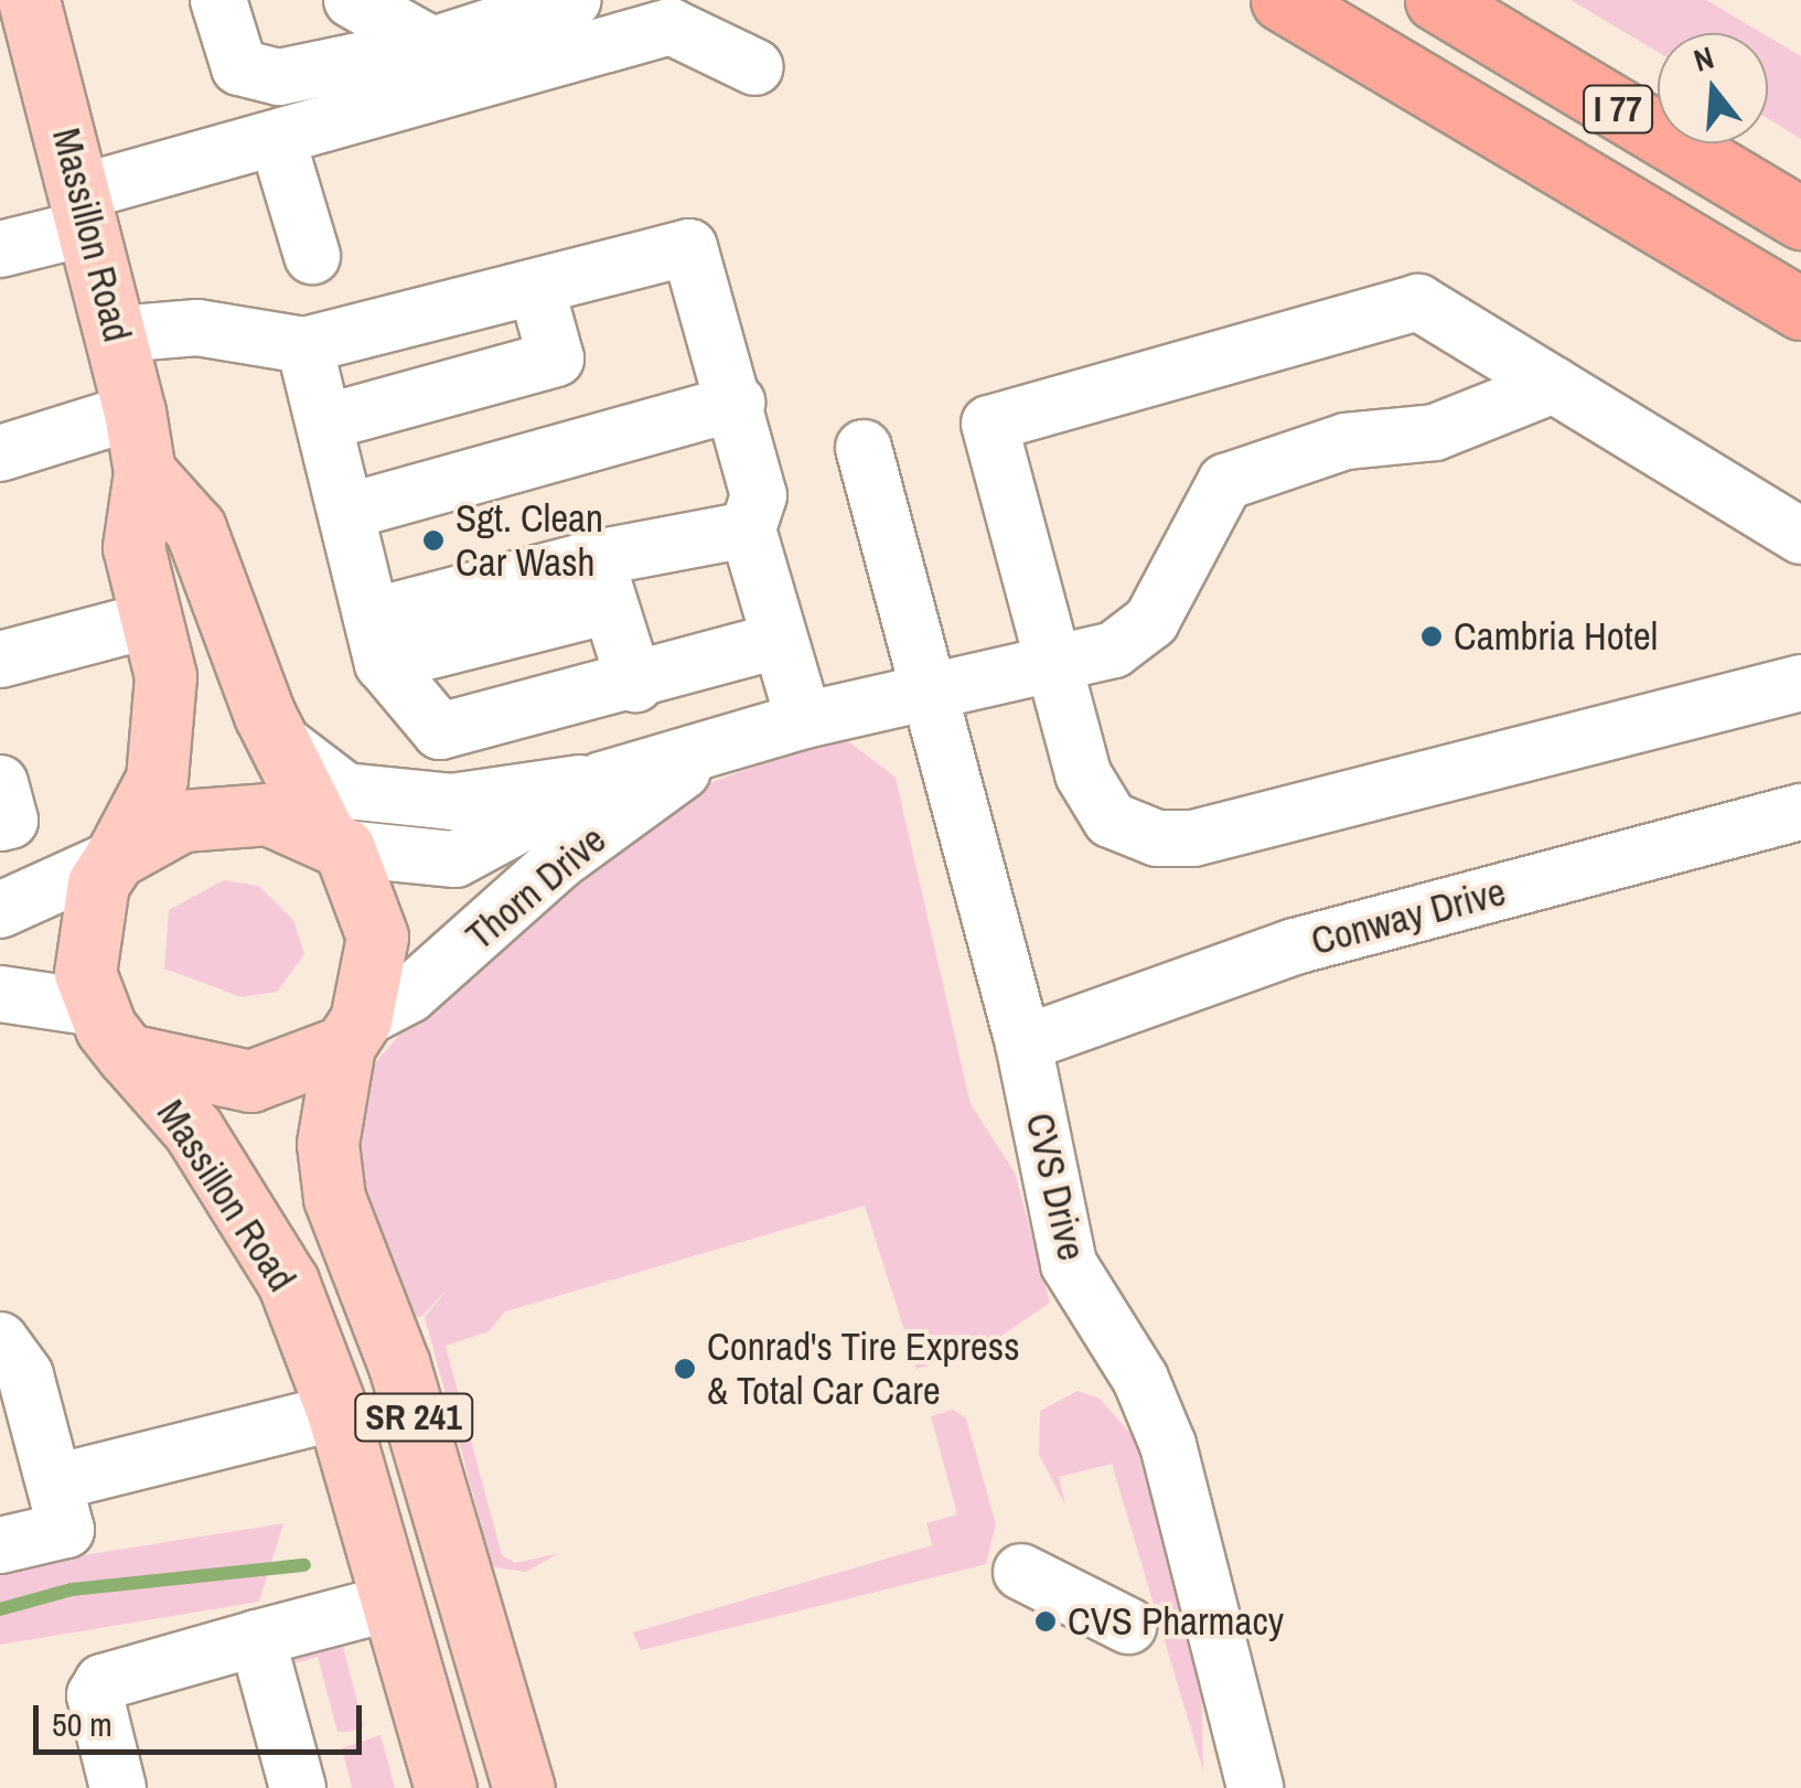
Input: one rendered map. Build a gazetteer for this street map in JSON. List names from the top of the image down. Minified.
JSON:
{"streets":{"highway":["I 77"],"main road":["Massillon Road","SR 241"],"street":["Thorn Drive","Conway Drive","CVS Drive"]},"crossings":[["Massillon Road","Thorn Drive"],["Massillon Road","SR 241"],["Thorn Drive","CVS Drive"],["Thorn Drive","SR 241"],["Conway Drive","CVS Drive"]],"places":["Sgt. Clean Car Wash","Cambria Hotel","Conrad's Tire Express & Total Car Care","CVS Pharmacy"],"scale_bar":"50 m","north":"top"}
